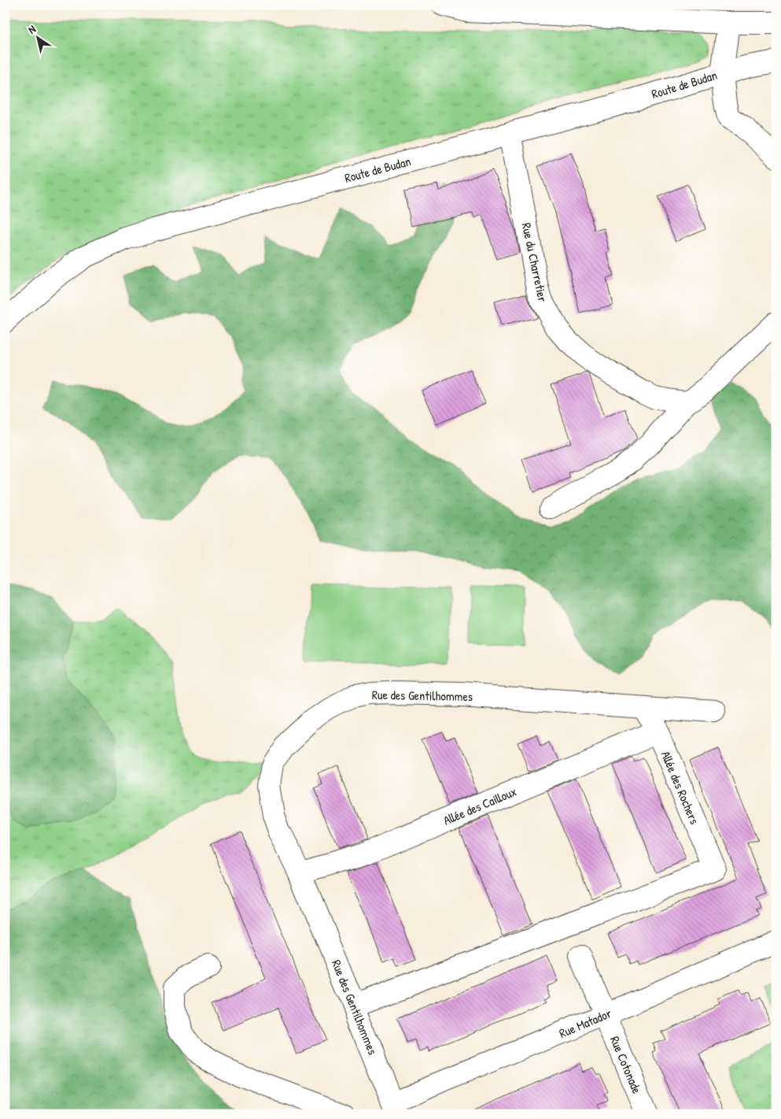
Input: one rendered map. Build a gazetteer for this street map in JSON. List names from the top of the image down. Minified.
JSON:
{"streets":{"main road":["Route de Budan","Rue du Charretier","Rue des Gentilhommes","Allée des Rochers","Allée des Cailloux","Rue Matador","Rue Cotonade"]},"crossings":[["Route de Budan","Rue du Charretier"],["Rue des Gentilhommes","Allée des Rochers"],["Rue des Gentilhommes","Allée des Cailloux"],["Rue des Gentilhommes","Rue Matador"],["Allée des Rochers","Allée des Cailloux"],["Rue Matador","Rue Cotonade"]],"north":"top left"}
